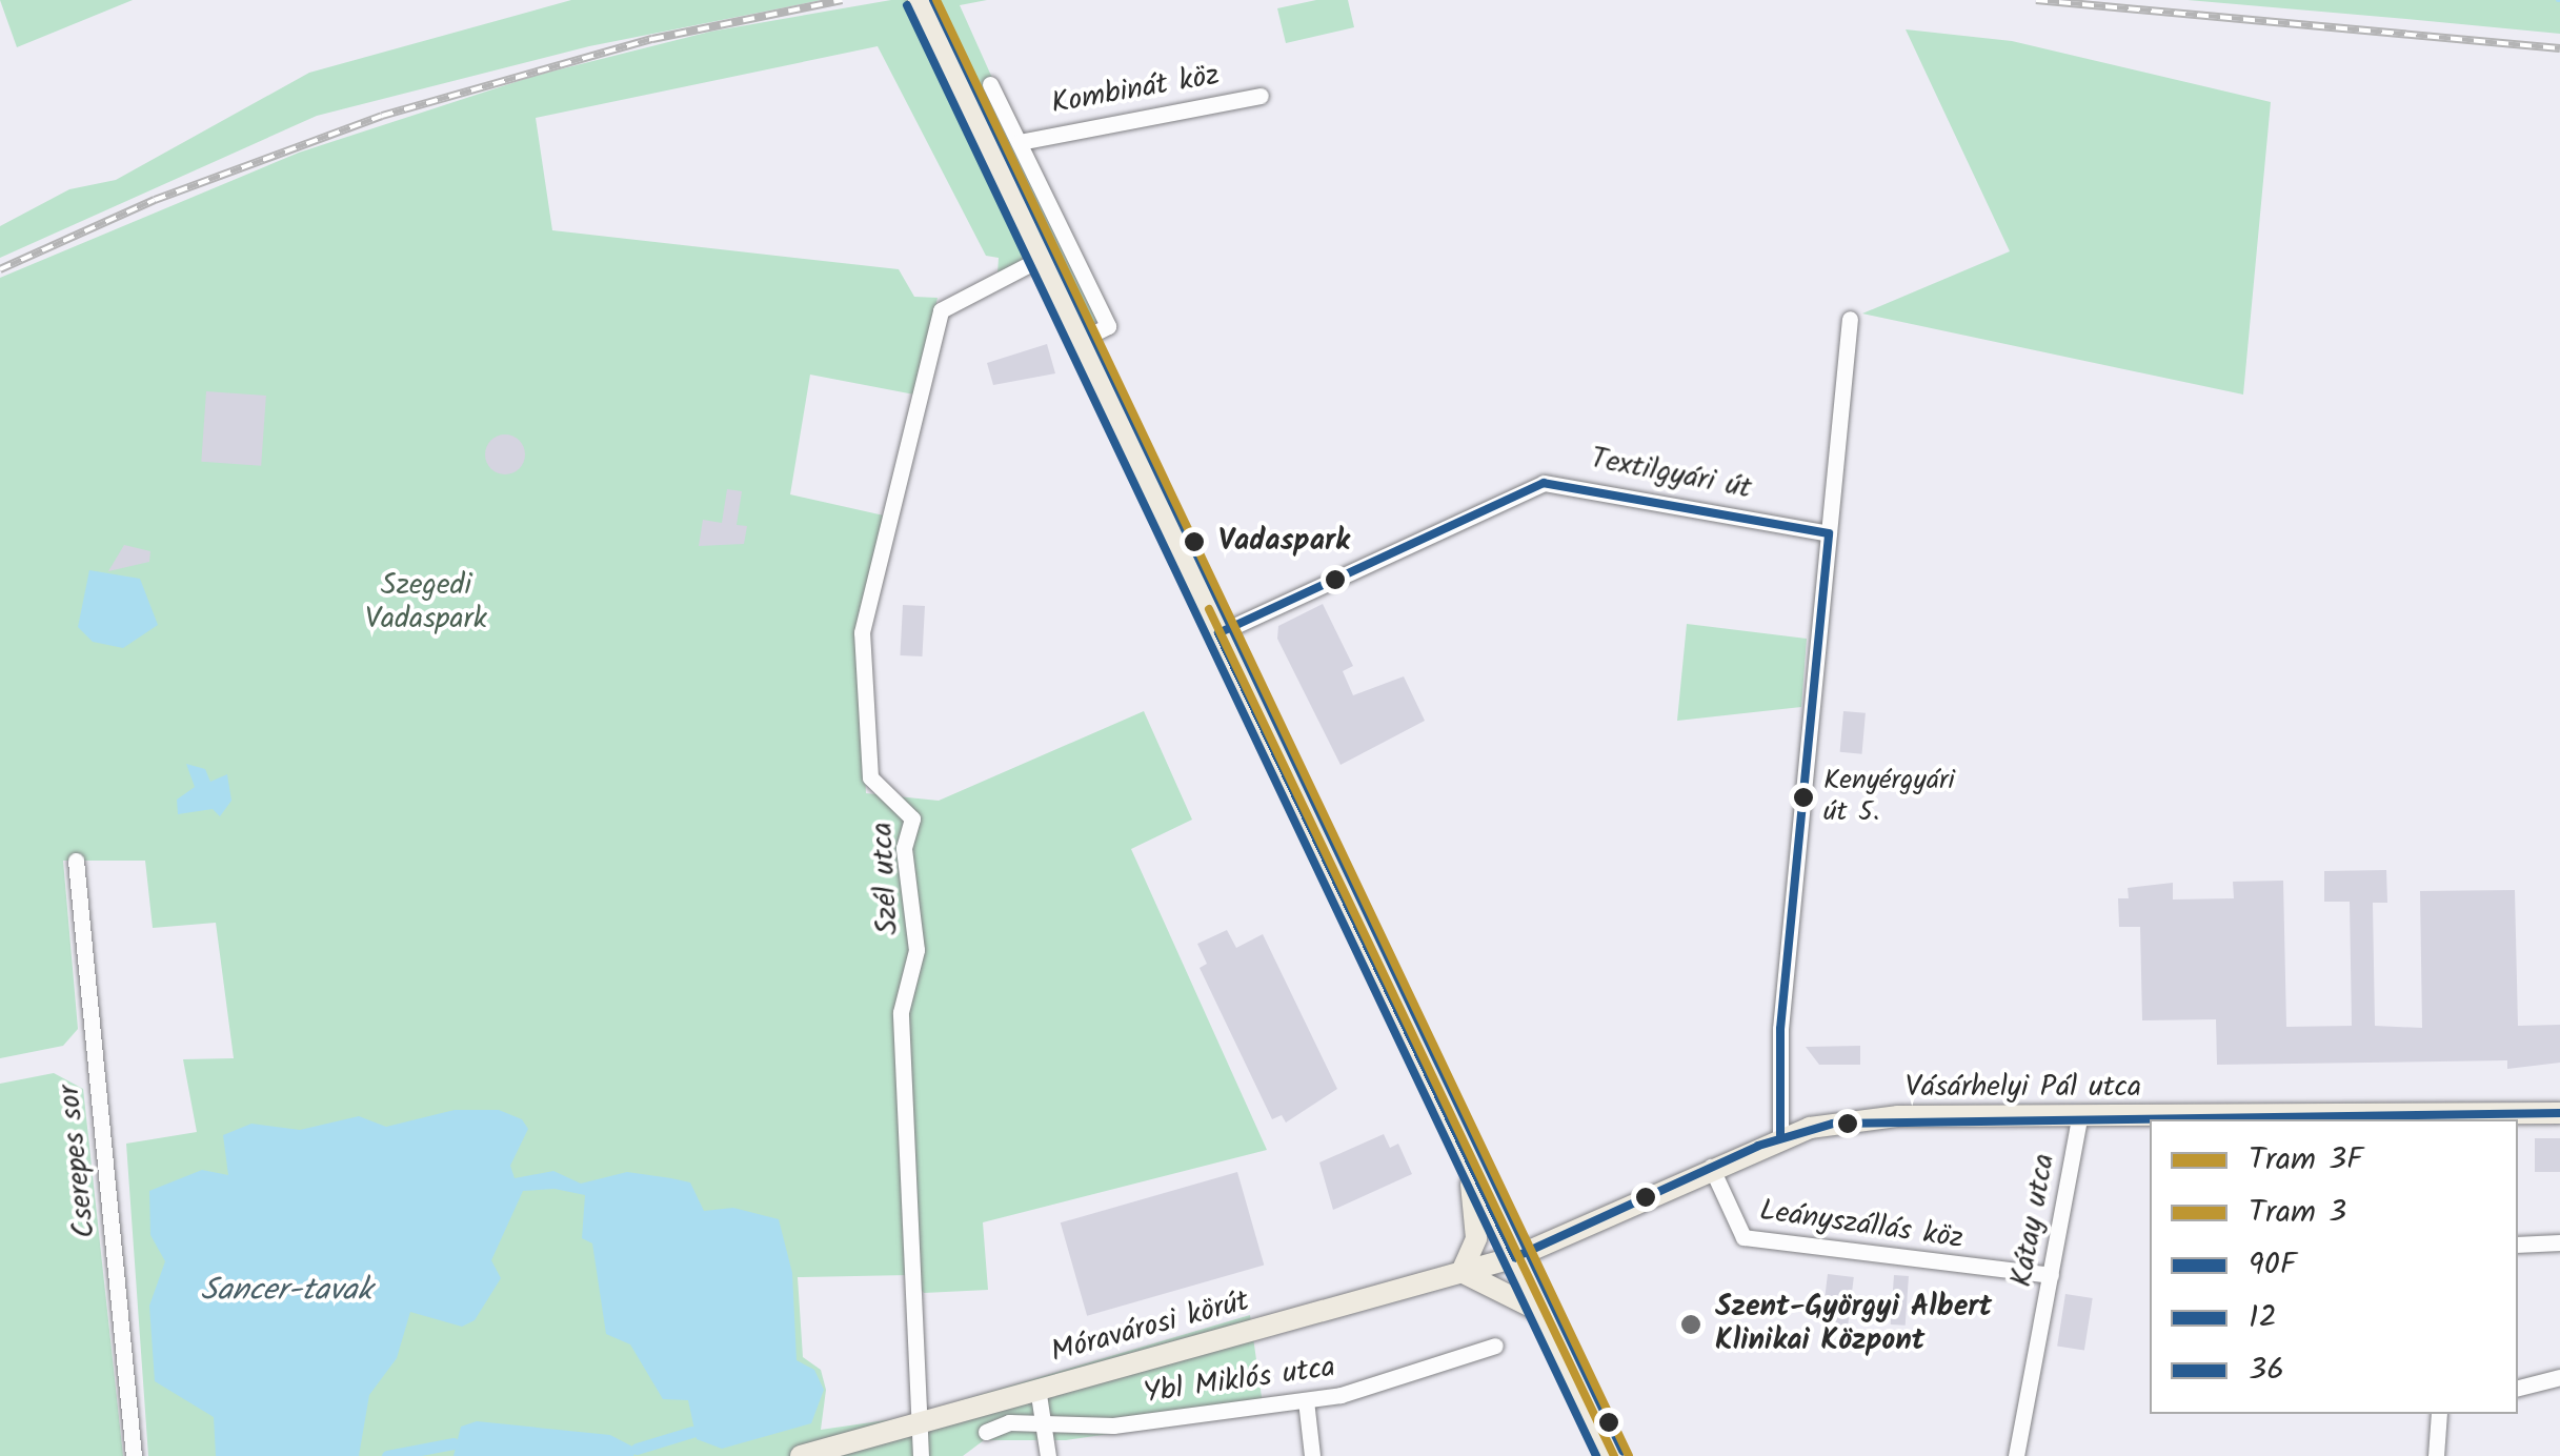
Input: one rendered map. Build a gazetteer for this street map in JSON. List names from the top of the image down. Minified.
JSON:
{"streets":{"main road":["Vásárhelyi Pál utca","Móravárosi körút"],"street":["Kombinát köz","Textilgyári út","Szél utca","Cserepes sor","Kátay utca","Leányszállás köz","Ybl Miklós utca"]},"crossings":[["Szél utca","Móravárosi körút"],["Vásárhelyi Pál utca","Kátay utca"],["Vásárhelyi Pál utca","Leányszállás köz"],["Vásárhelyi Pál utca","Móravárosi körút"],["Kátay utca","Leányszállás köz"]],"water":["Sancer-tavak"],"parks":["Szegedi Vadaspark"],"places":["Vadaspark","Kenyérgyári út 5.","Szent-Györgyi Albert Klinikai Központ"],"lines":["tram line 3F","transit line 36","transit line 12","transit line 90F","tram line 3"],"legend":["Tram 3F","Tram 3","90F","12","36"]}
